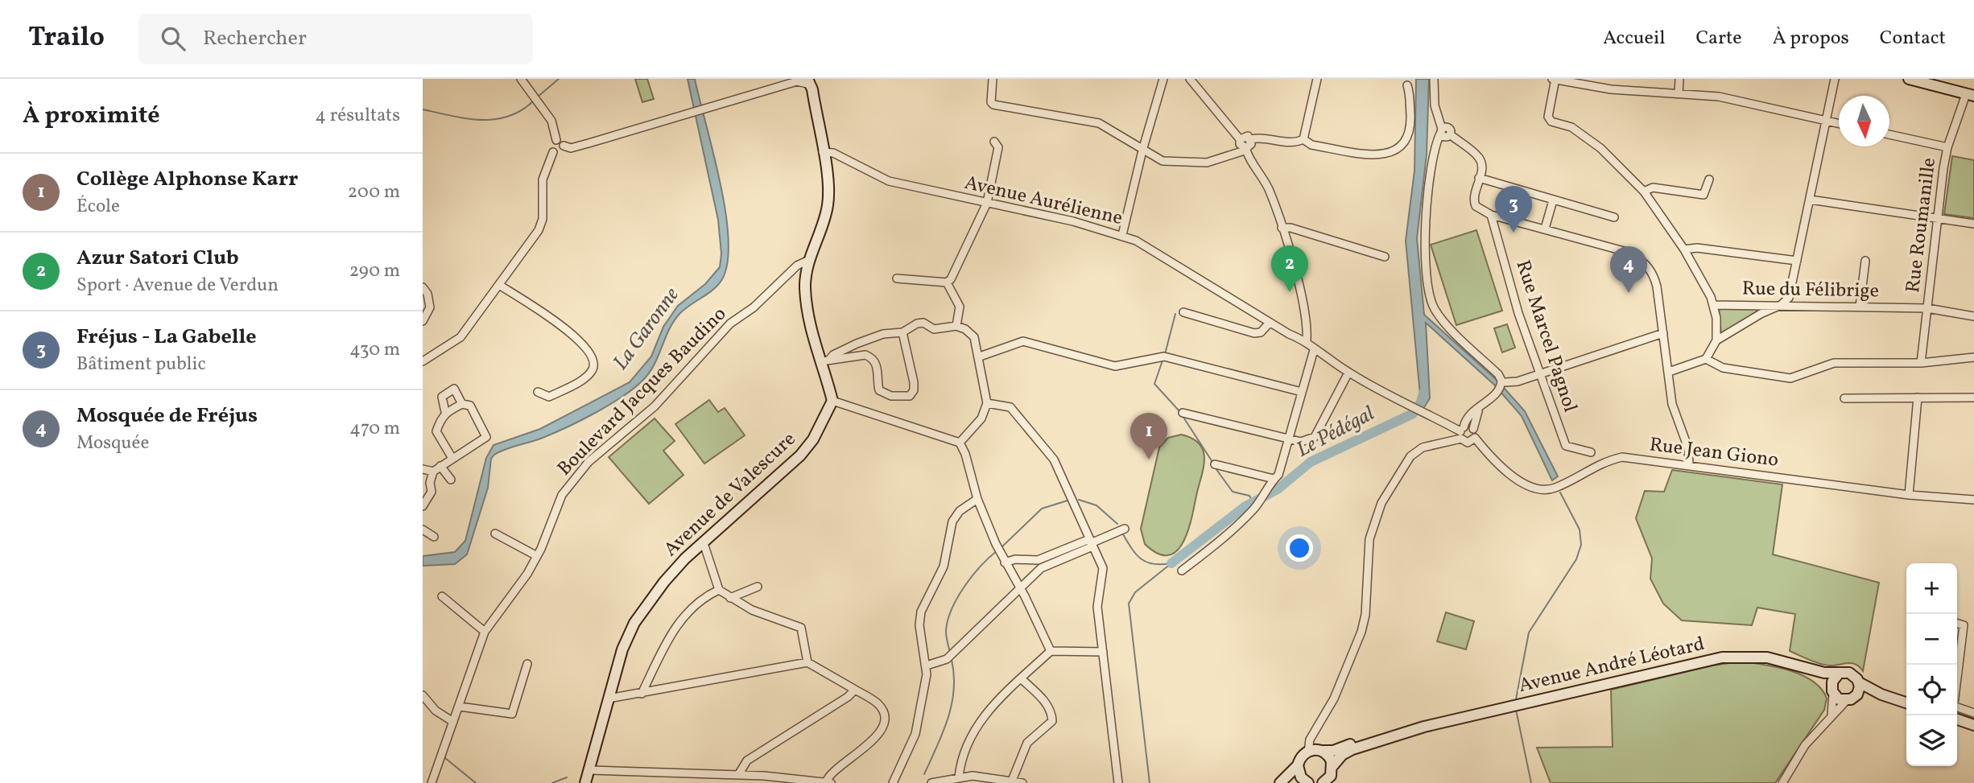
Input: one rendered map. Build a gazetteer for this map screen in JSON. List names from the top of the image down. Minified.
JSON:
{"streets":{"main road":["Avenue de Valescure","Avenue André Léotard"],"street":["Avenue Aurélienne","Rue Roumanille","Rue du Félibrige","Rue Marcel Pagnol","Boulevard Jacques Baudino","Rue Jean Giono"]},"crossings":[["Rue Roumanille","Rue du Félibrige"]],"water":["La Garonne","Le Pédégal"],"north":"bottom","page":{"header":"Trailo","search":"Rechercher","nav":["Accueil","Carte","À propos","Contact"],"heading":["À proximité","4 résultats"],"list":[{"mark":"1","name":"Collège Alphonse Karr","note":"École","value":"200 m"},{"mark":"2","name":"Azur Satori Club","note":"Sport · Avenue de Verdun","value":"290 m"},{"mark":"3","name":"Fréjus - La Gabelle","note":"Bâtiment public","value":"430 m"},{"mark":"4","name":"Mosquée de Fréjus","note":"Mosquée","value":"470 m"}],"pins":["3","2","4","1"],"map_buttons":["+","−"]}}
